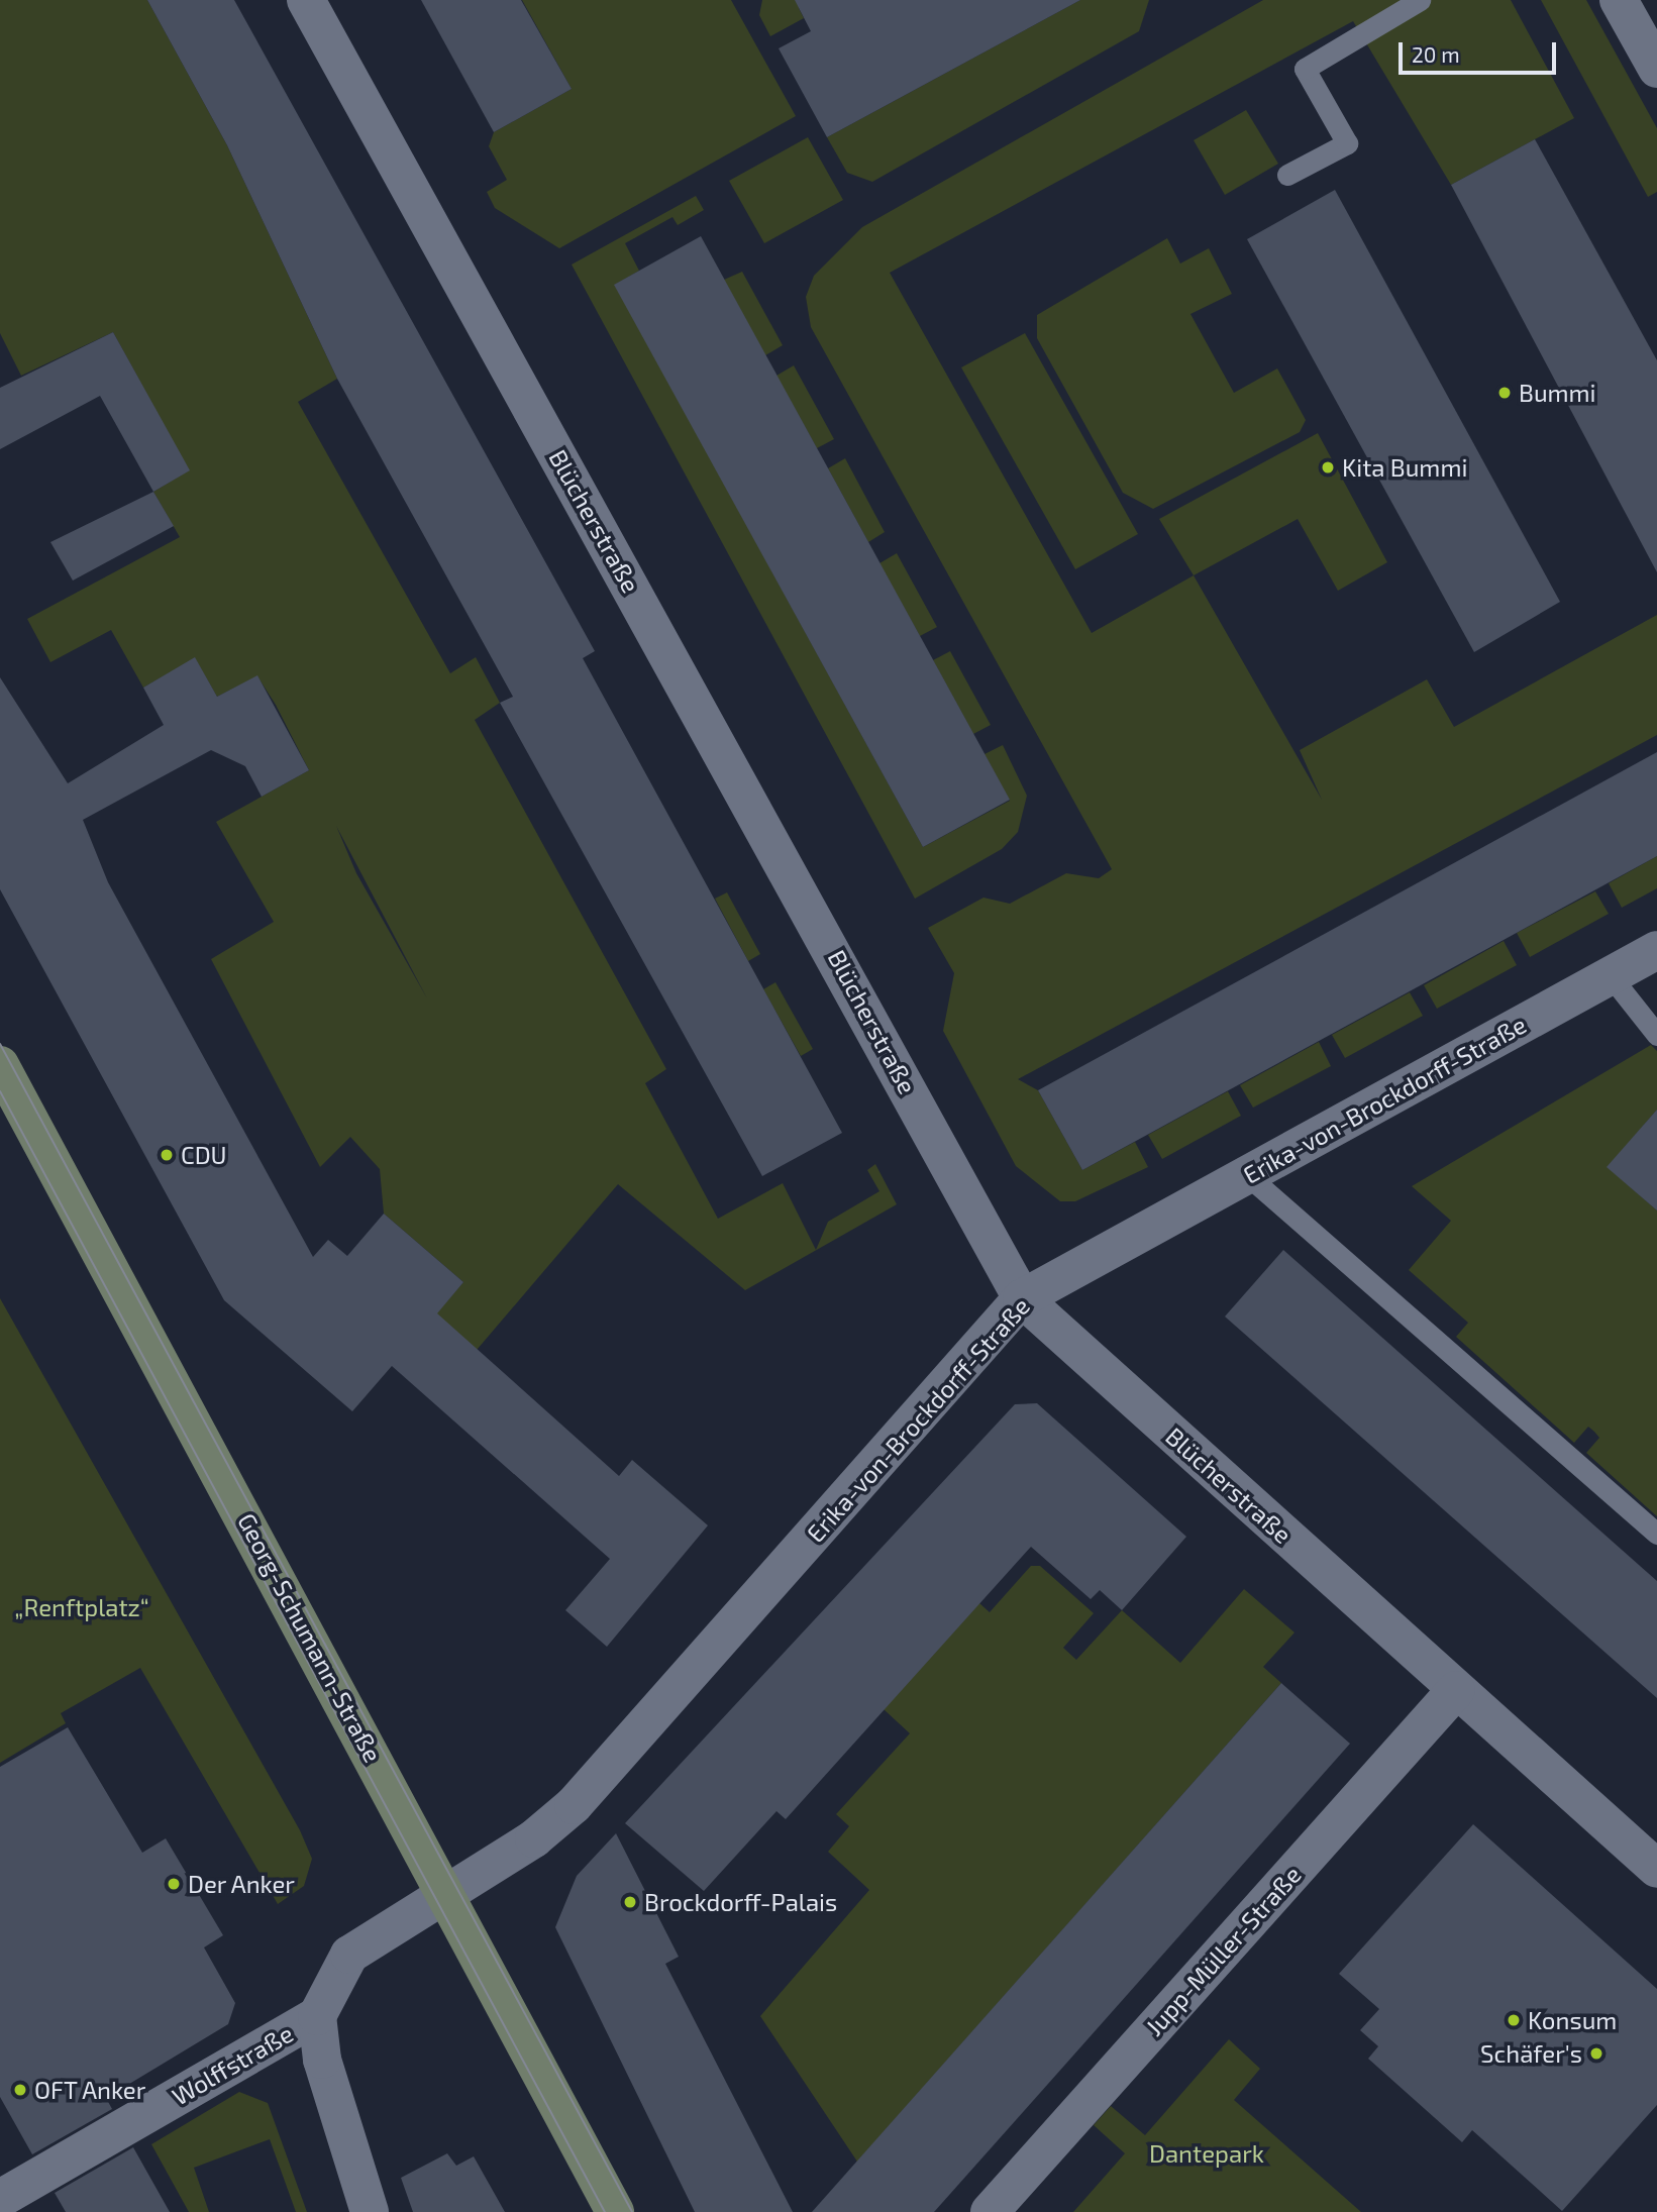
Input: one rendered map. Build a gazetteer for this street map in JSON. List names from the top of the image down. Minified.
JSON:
{"streets":{"main road":["Georg-Schumann-Straße"],"street":["Blücherstraße","Erika-von-Brockdorff-Straße","Jupp-Müller-Straße","Wolffstraße"]},"crossings":[["Blücherstraße","Erika-von-Brockdorff-Straße"],["Blücherstraße","Jupp-Müller-Straße"],["Erika-von-Brockdorff-Straße","Georg-Schumann-Straße"],["Erika-von-Brockdorff-Straße","Wolffstraße"]],"parks":["„Renftplatz“","Dantepark"],"places":["Bummi","Kita Bummi","CDU","Der Anker","Brockdorff-Palais","Konsum","Schäfer's","OFT Anker"],"scale_bar":"20 m"}
